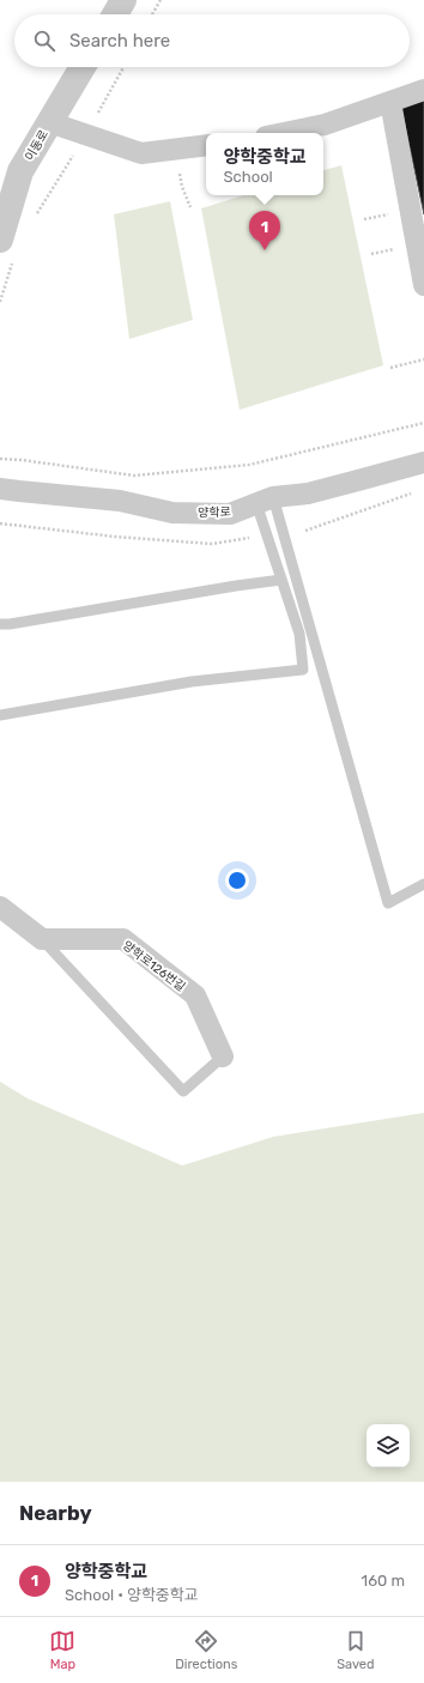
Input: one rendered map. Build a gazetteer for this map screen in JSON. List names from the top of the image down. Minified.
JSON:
{"streets":{"street":["이동로","양학로","양학로126번길"]},"page":{"search":"Search here","popup":["양학중학교","School"],"pins":"1","heading":"Nearby","list":[{"mark":"1","name":"양학중학교","note":"School · 양학중학교","value":"160 m"}],"nav":["Map","Directions","Saved"]}}
